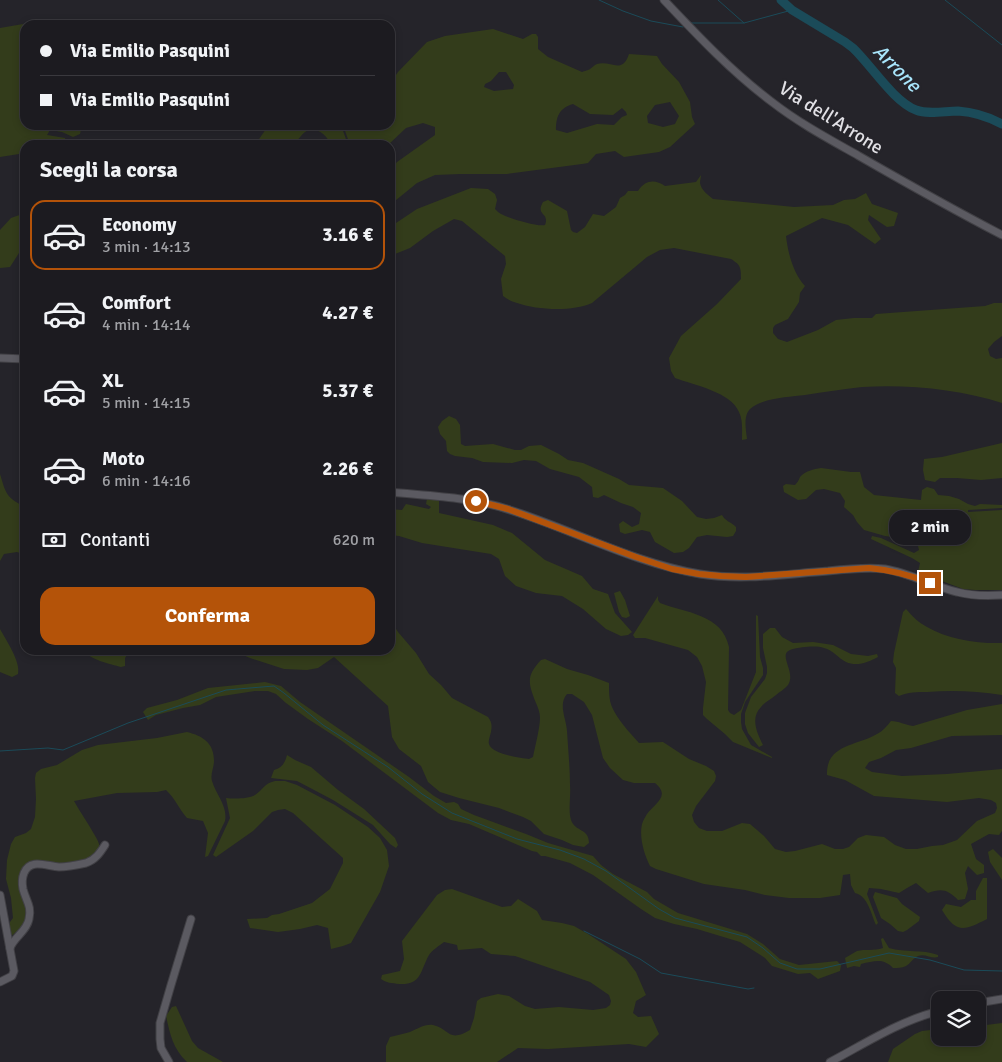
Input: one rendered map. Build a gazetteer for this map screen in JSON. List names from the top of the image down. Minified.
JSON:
{"streets":{"street":["Via dell'Arrone"]},"water":["Arrone"],"page":{"banner":["Via Emilio Pasquini","Via Emilio Pasquini"],"heading":"Scegli la corsa","list":[{"name":"Economy","note":"3 min · 14:13","value":"3.16 €"},{"name":"Comfort","note":"4 min · 14:14","value":"4.27 €"},{"name":"XL","note":"5 min · 14:15","value":"5.37 €"},{"name":"Moto","note":"6 min · 14:16","value":"2.26 €"}],"bubble":"2 min","pay":["Contanti","620 m"],"buttons":"Conferma"}}
